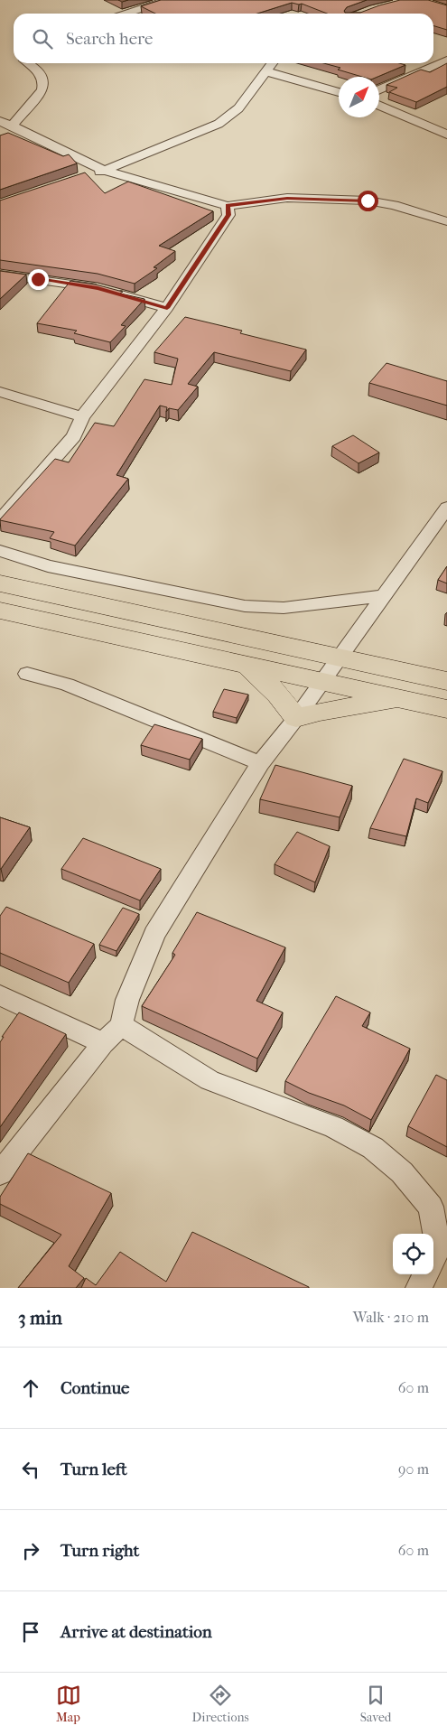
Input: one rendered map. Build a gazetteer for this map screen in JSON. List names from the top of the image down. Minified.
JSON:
{"north":"top right","page":{"search":"Search here","heading":["3 min","Walk · 210 m"],"list":[["Continue","60 m"],["Turn left","90 m"],["Turn right","60 m"],"Arrive at destination"],"nav":["Map","Directions","Saved"]}}
